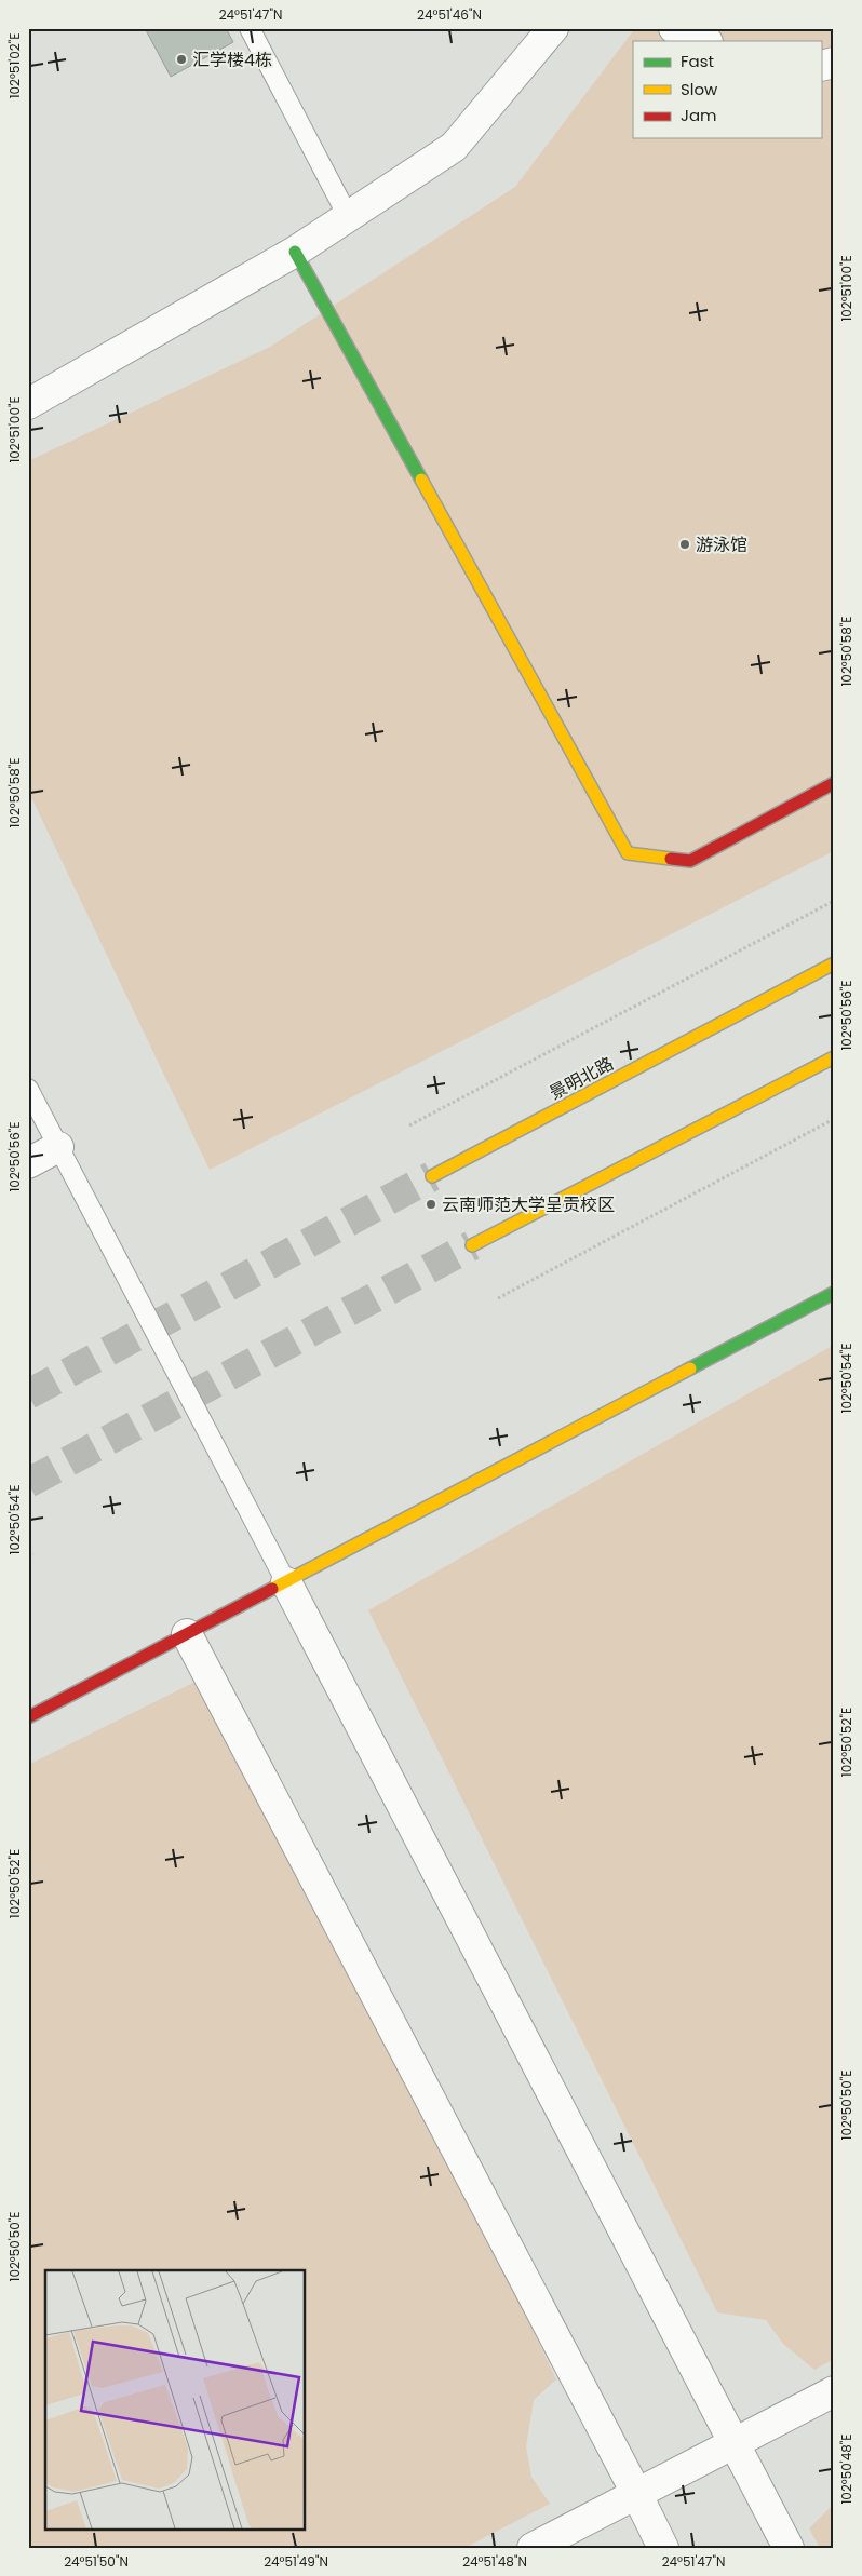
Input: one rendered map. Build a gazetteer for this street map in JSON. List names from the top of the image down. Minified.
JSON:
{"streets":{"street":["景明北路"]},"places":["汇学楼4栋","游泳馆","云南师范大学呈贡校区"],"legend":["Fast","Slow","Jam"],"coordinates":["24°51'47\"N","24°51'46\"N","102°51'02\"E","102°51'00\"E","102°50'58\"E","102°50'56\"E","102°50'54\"E","102°50'52\"E","102°50'50\"E","102°50'48\"E","24°51'50\"N","24°51'49\"N","24°51'48\"N"]}
